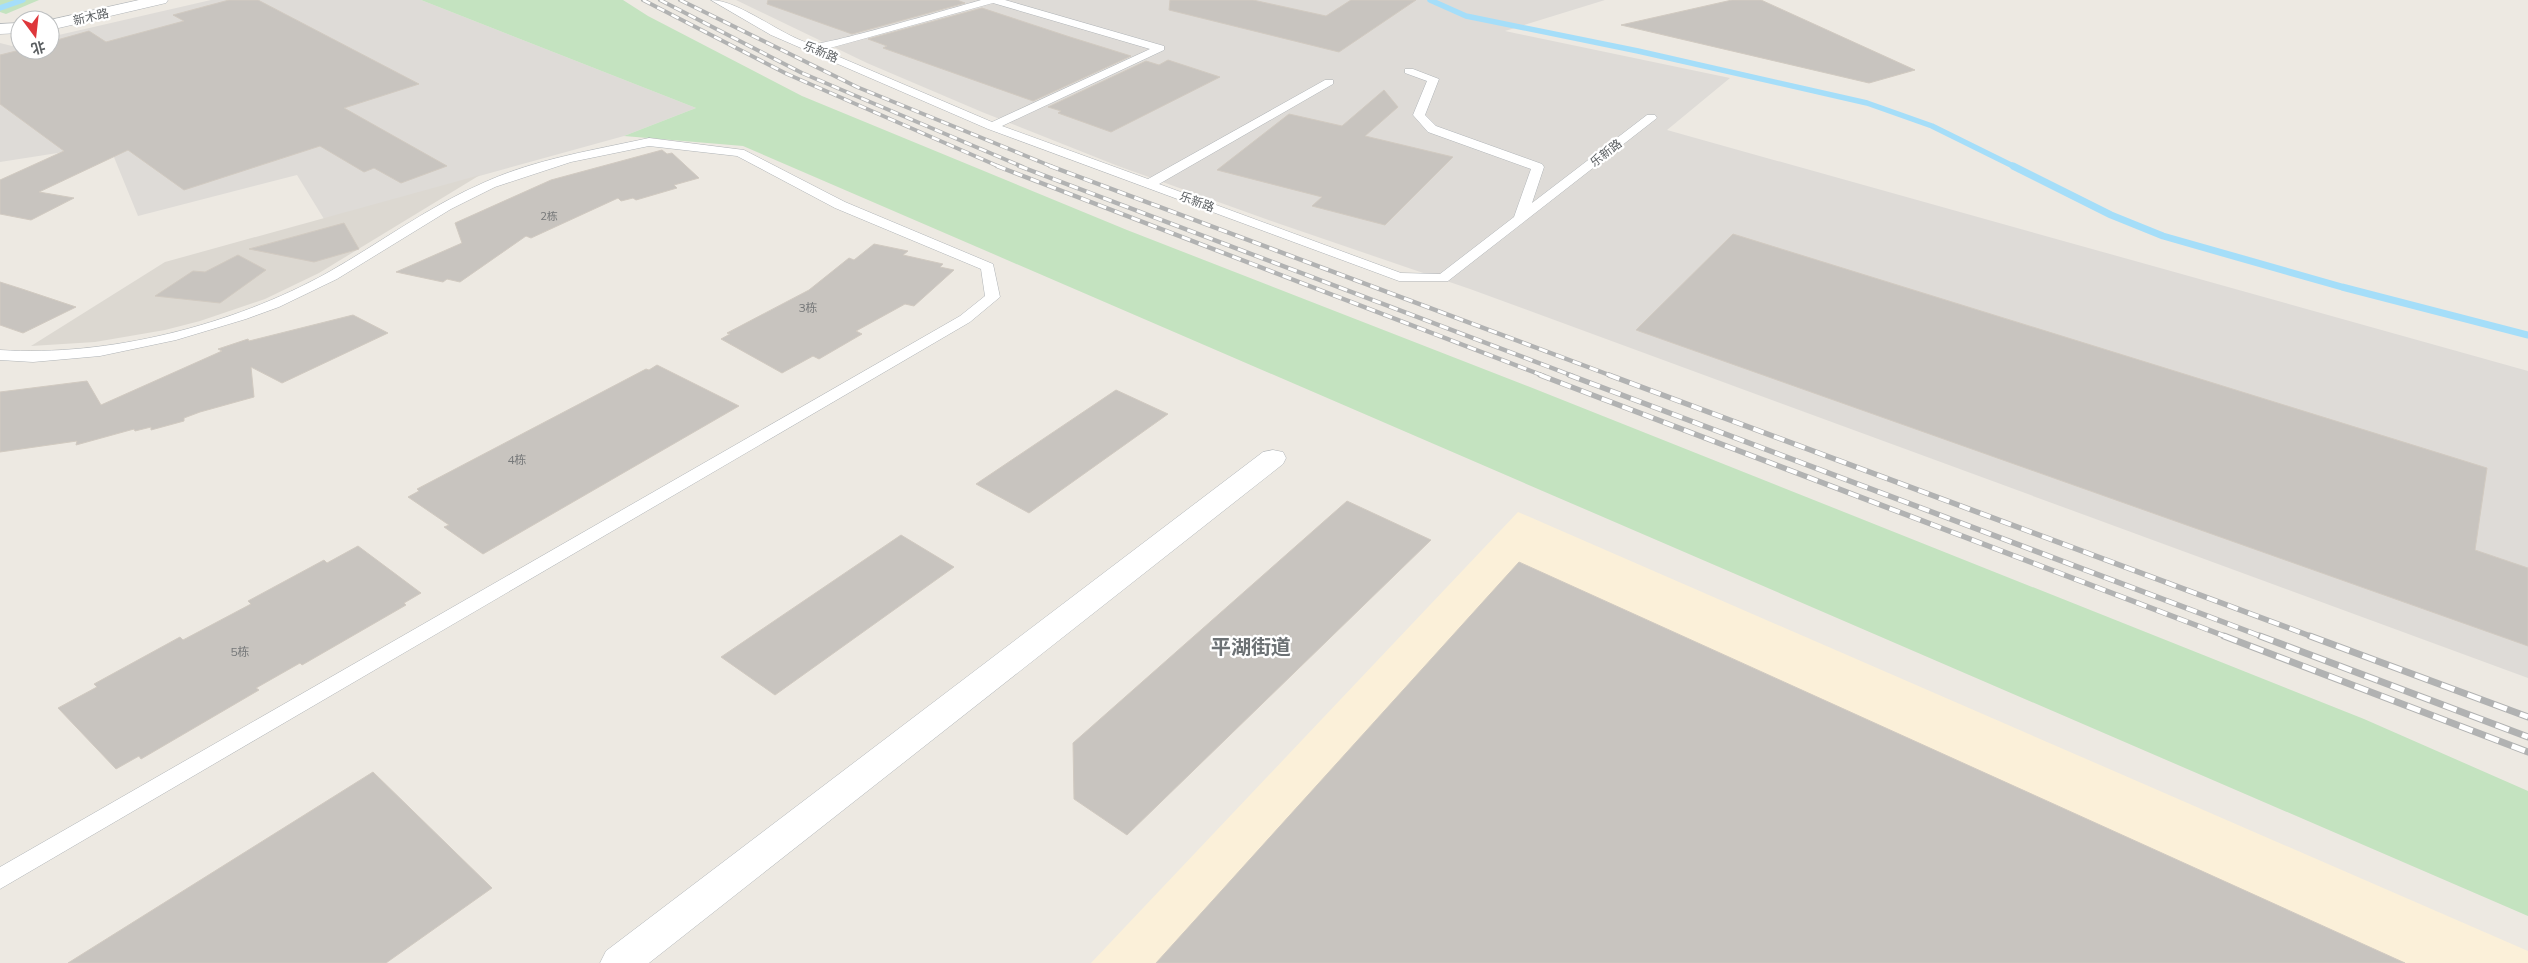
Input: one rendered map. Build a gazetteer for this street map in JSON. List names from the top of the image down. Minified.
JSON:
{"streets":{"street":["新木路"],"lane":["乐新路"]},"districts":["平湖街道"],"house_numbers":["2栋","3栋","4栋","5栋"],"north":"bottom"}
